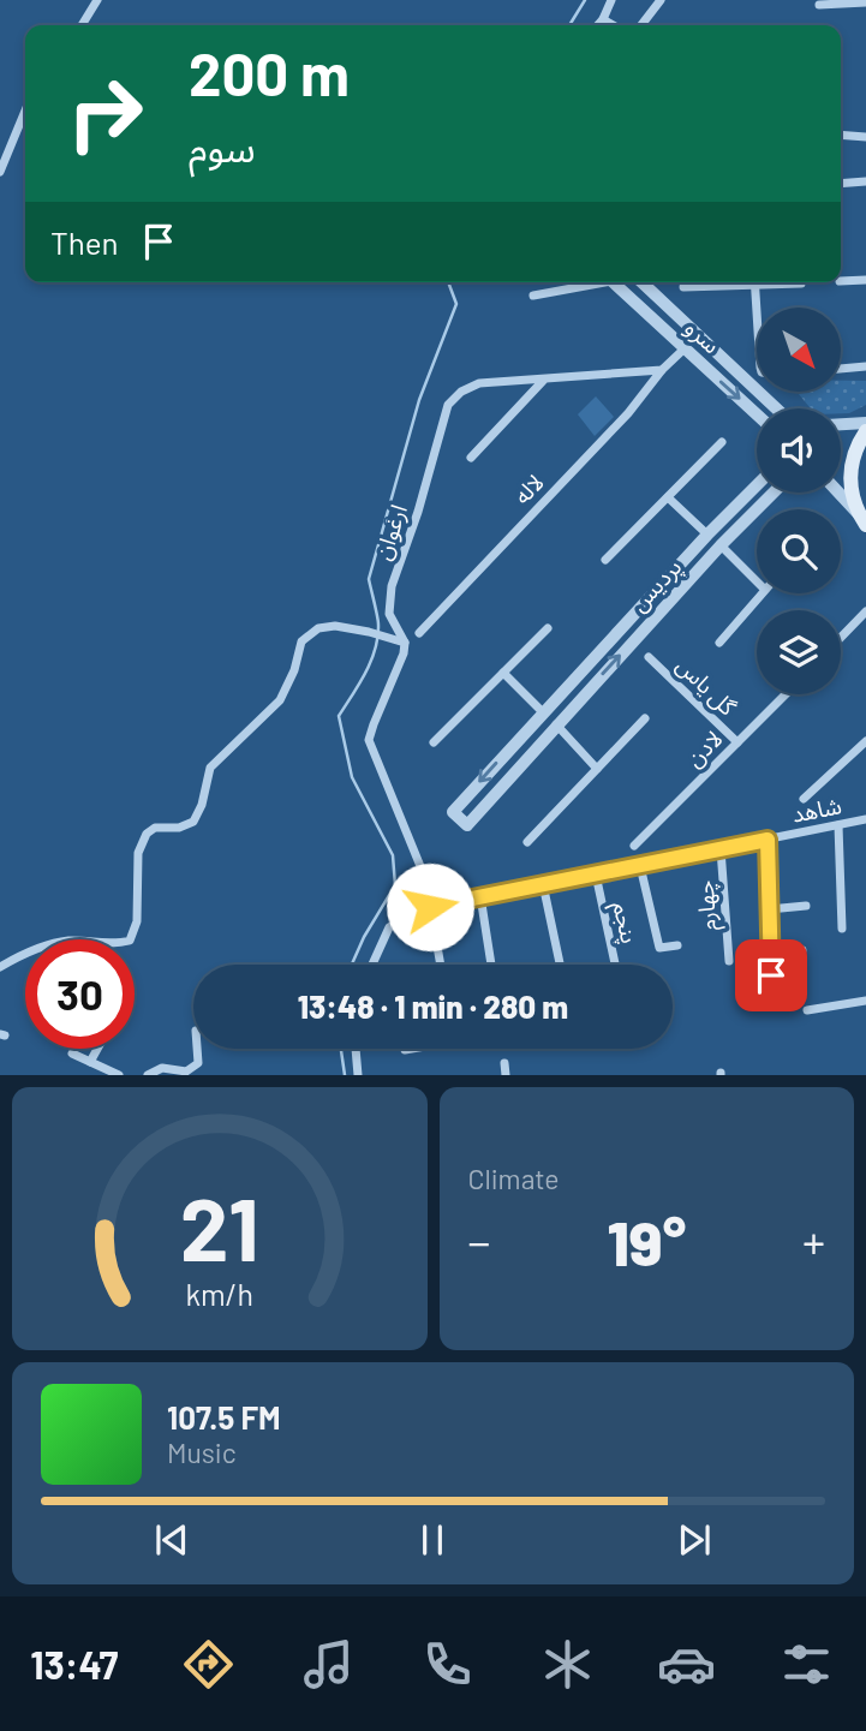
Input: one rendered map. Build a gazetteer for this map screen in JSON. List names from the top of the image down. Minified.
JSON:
{"streets":{"street":["سرو","لاله","ارغوان","پردیس","گل یاس","لادن","شاهد","چهارم","پنجم"]},"crossings":[["لاله","ارغوان"],["گل یاس","لادن"],["شاهد","چهارم"],["شاهد","پنجم"]],"north":"bottom right","page":{"turn":["200 m","سوم"],"then":"Then","limit":"30","trip":"13:48 · 1 min · 280 m","tile":"Climate","heat":["−","19°","+"],"song":["107.5 FM","Music"],"tabs":"13:47","gauge":["21","km/h"]}}
